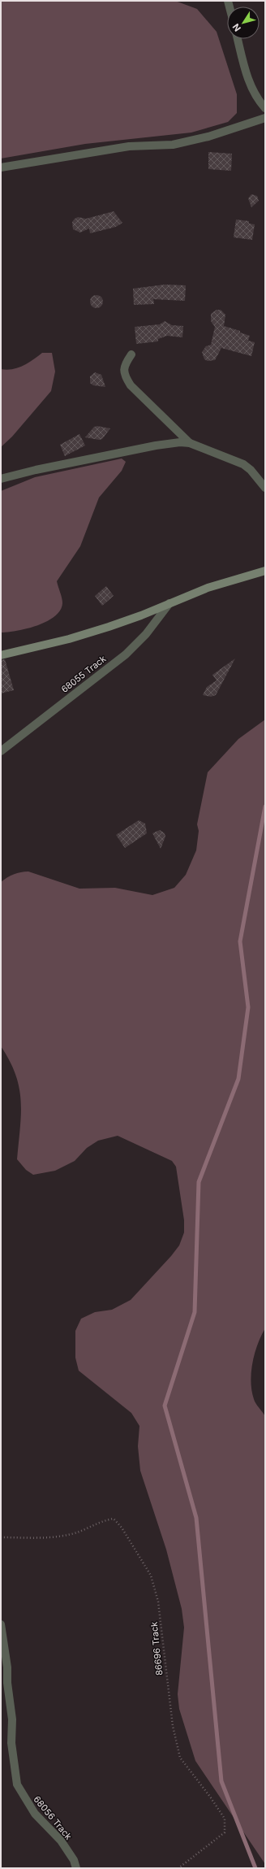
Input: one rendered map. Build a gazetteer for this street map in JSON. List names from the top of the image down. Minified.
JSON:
{"streets":{"street":["68055 Track","68056 Track"],"path":["86696 Track"]},"north":"bottom left"}
